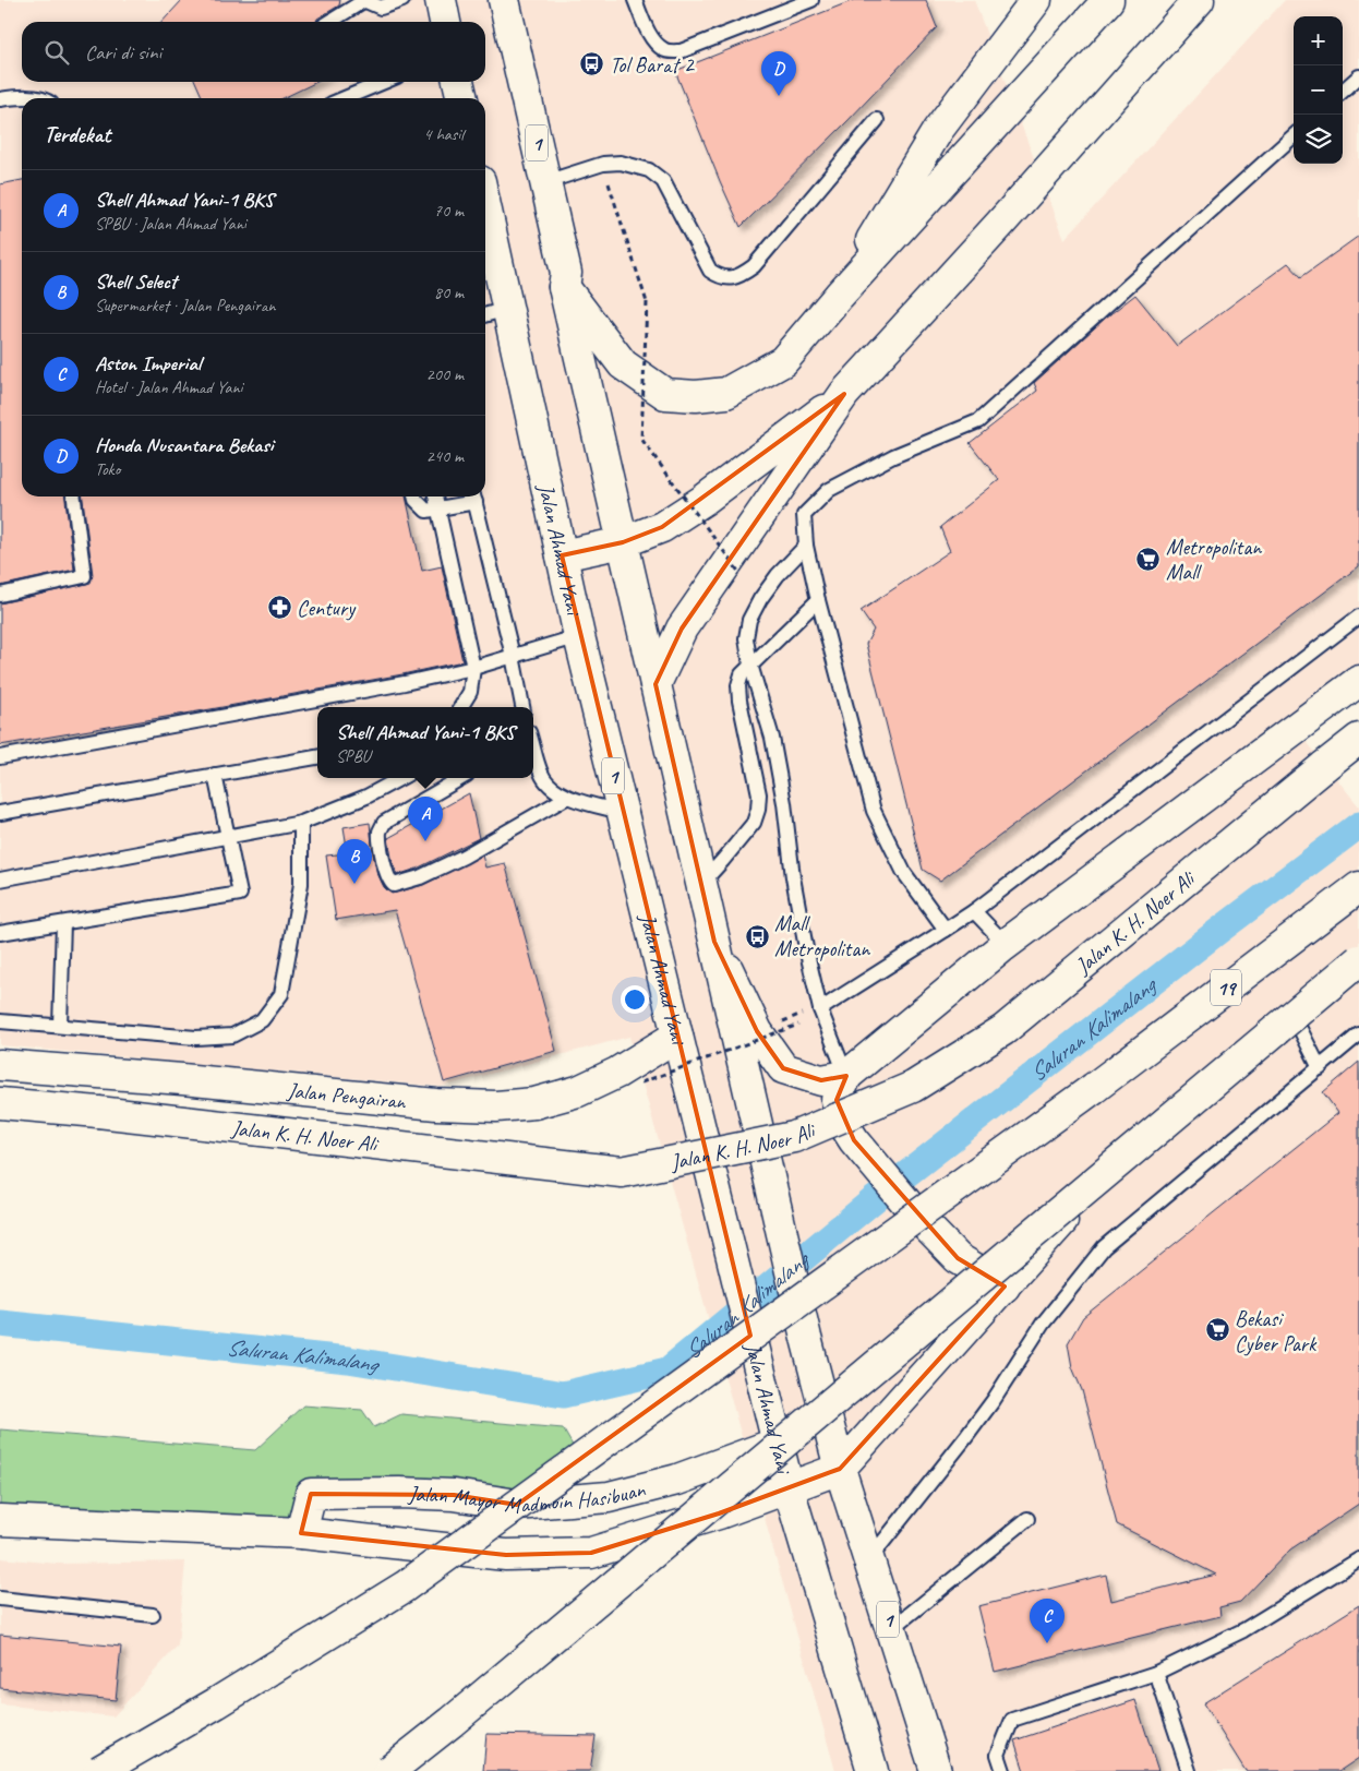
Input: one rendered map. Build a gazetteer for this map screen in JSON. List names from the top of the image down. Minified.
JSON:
{"streets":{"main road":["1","Jalan Ahmad Yani","Jalan K. H. Noer Ali","19","Jalan Pengairan","Jalan Mayor Madmuin Hasibuan"]},"crossings":[["1","Jalan Mayor Madmuin Hasibuan"],["Jalan Ahmad Yani","Jalan Pengairan"],["Jalan Ahmad Yani","Jalan Mayor Madmuin Hasibuan"],["19","Jalan Mayor Madmuin Hasibuan"]],"water":["Saluran Kalimalang"],"places":{"bus stop":["Tol Barat 2","Mall Metropolitan"],"supermarket":["Metropolitan Mall","Bekasi Cyber Park"],"pharmacy":["Century"]},"page":{"map_buttons":["+","−"],"search":"Cari di sini","pins":["D","A","B","C"],"heading":["Terdekat","4 hasil"],"list":[{"mark":"A","name":"Shell Ahmad Yani-1 BKS","note":"SPBU · Jalan Ahmad Yani","value":"70 m"},{"mark":"B","name":"Shell Select","note":"Supermarket · Jalan Pengairan","value":"80 m"},{"mark":"C","name":"Aston Imperial","note":"Hotel · Jalan Ahmad Yani","value":"200 m"},{"mark":"D","name":"Honda Nusantara Bekasi","note":"Toko","value":"240 m"}],"popup":["Shell Ahmad Yani-1 BKS","SPBU"]}}
